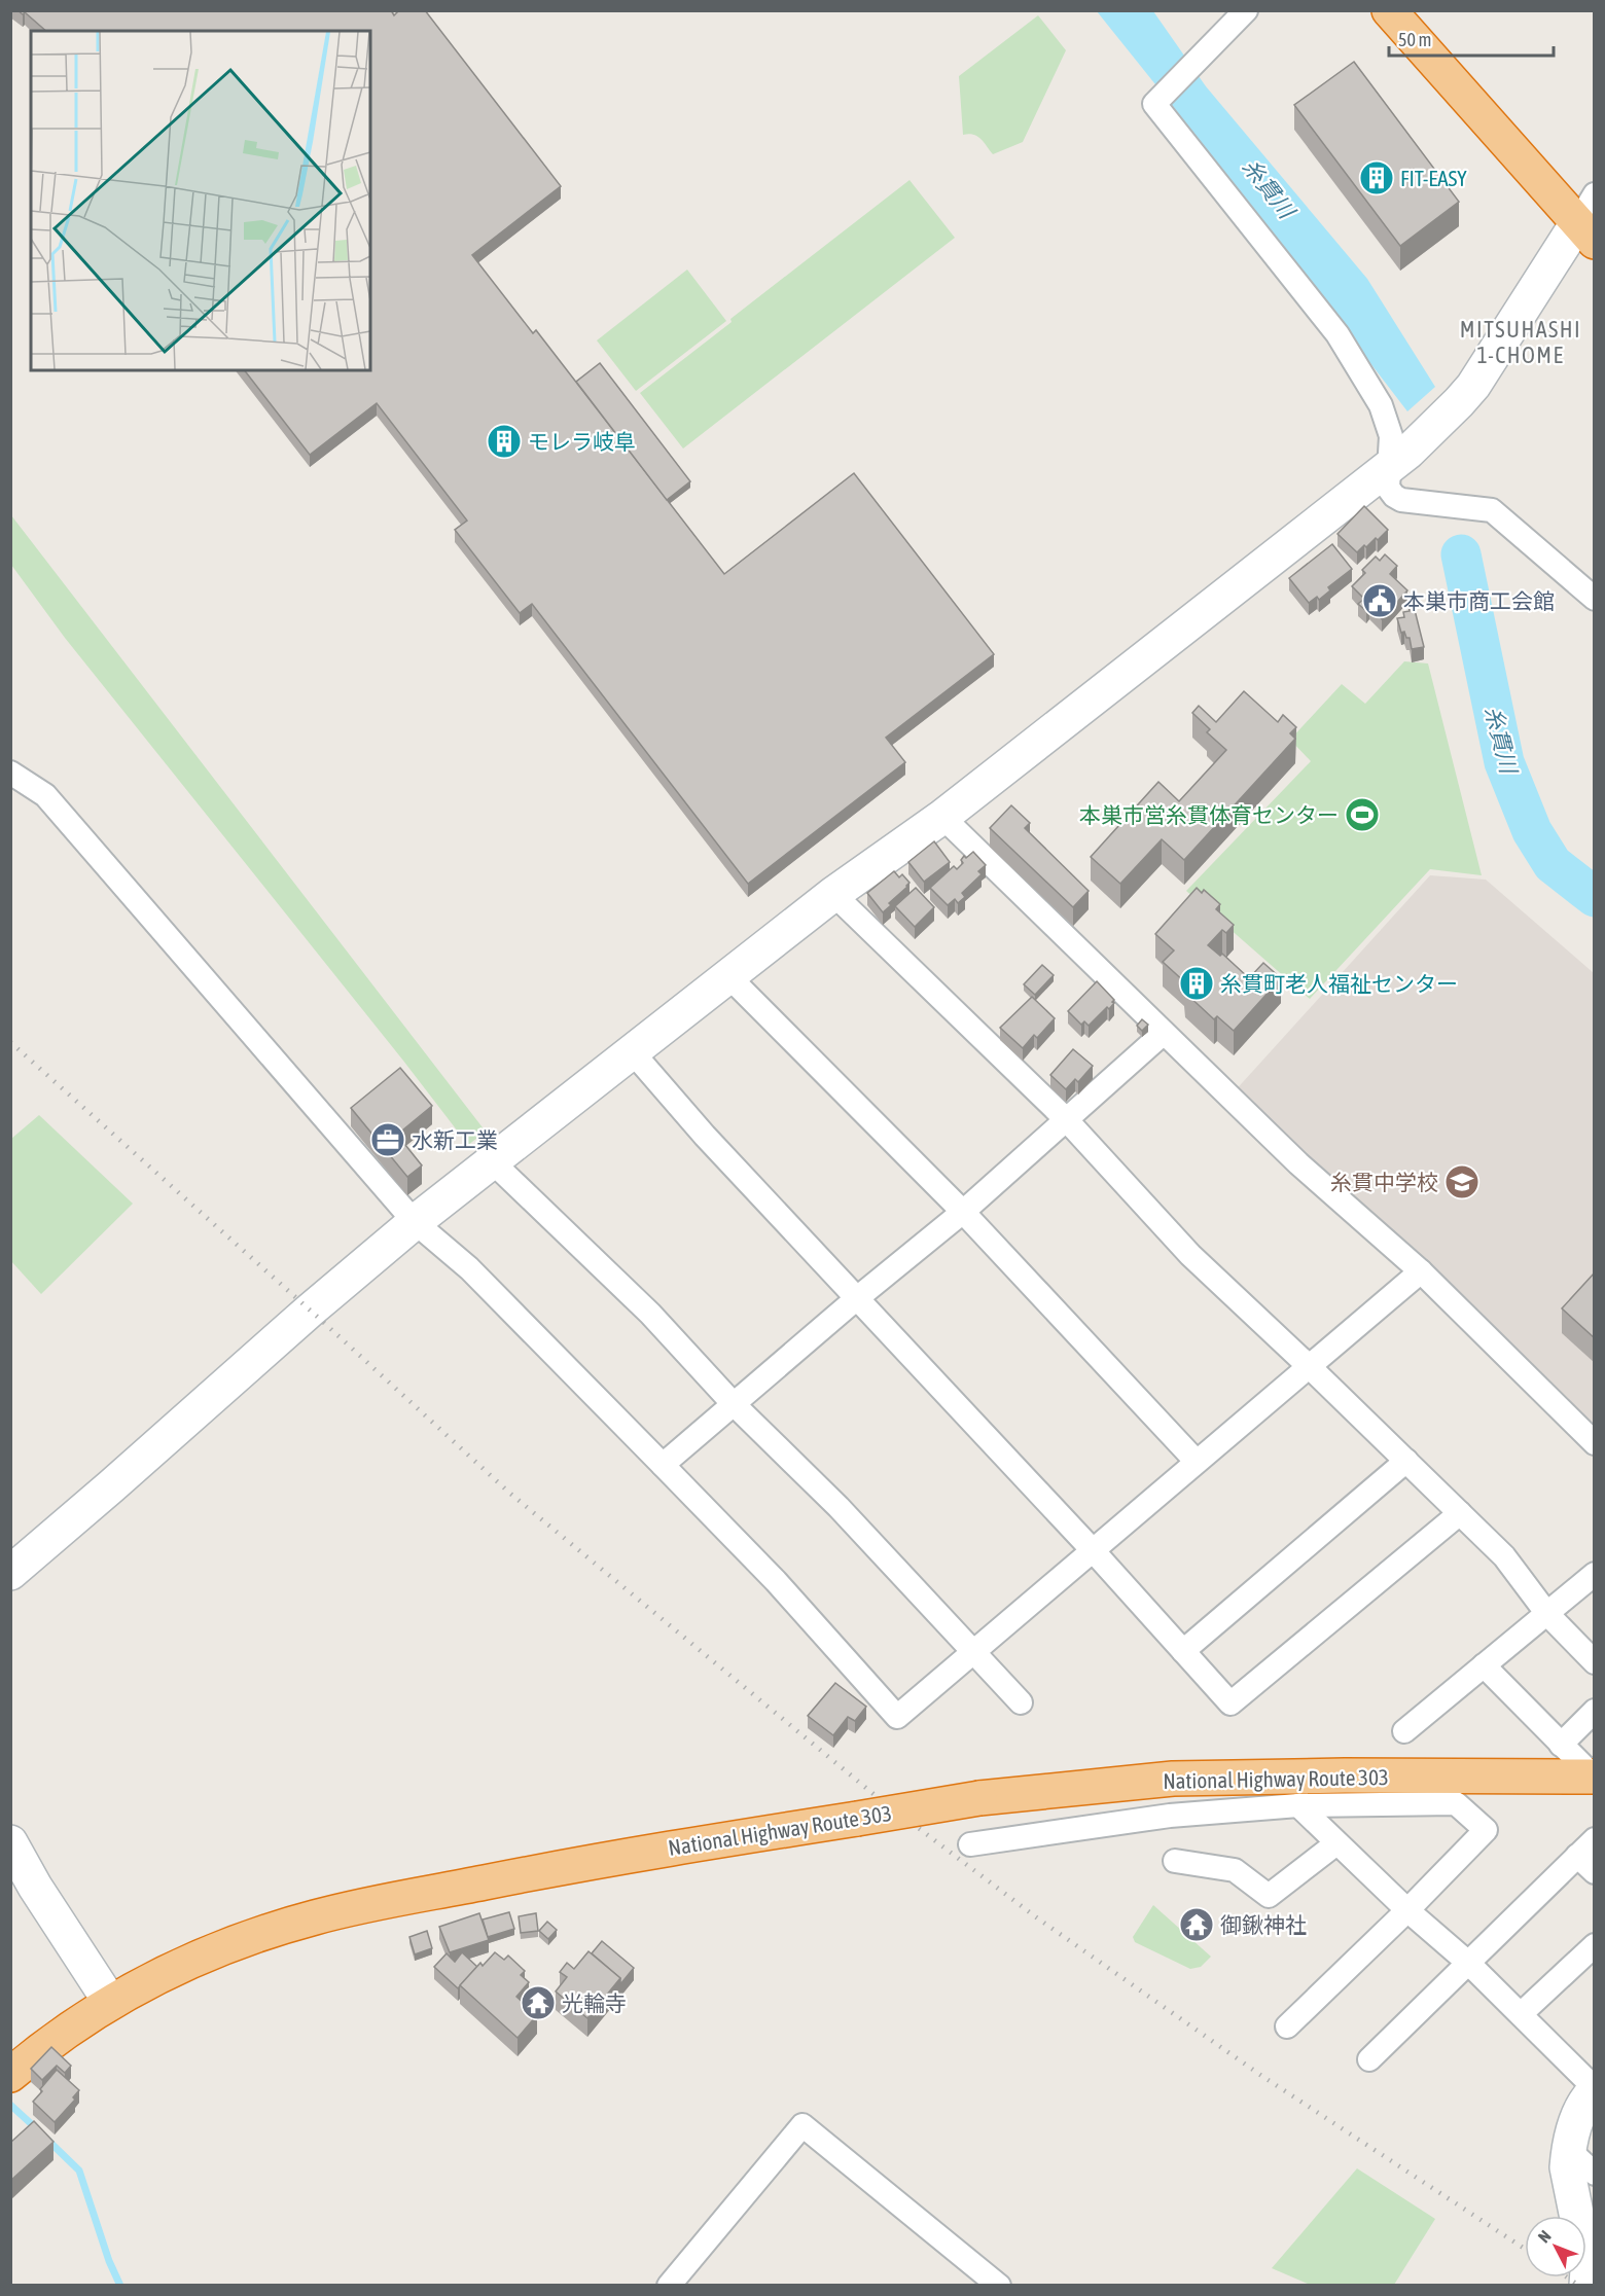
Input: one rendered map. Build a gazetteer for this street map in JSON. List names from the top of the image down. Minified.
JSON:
{"streets":{"highway":["National Highway Route 303"]},"districts":["MITSUHASHI 1-CHOME"],"water":["糸貫川"],"places":{"building":["FIT-EASY","モレラ岐阜","糸貫町老人福祉センター"],"public building":["本巣市商工会館"],"sports":["本巣市営糸貫体育センター"],"office":["水新工業"],"school or university":["糸貫中学校"],"temple":["御鍬神社","光輪寺"]},"scale_bar":"50 m","north":"top left"}
